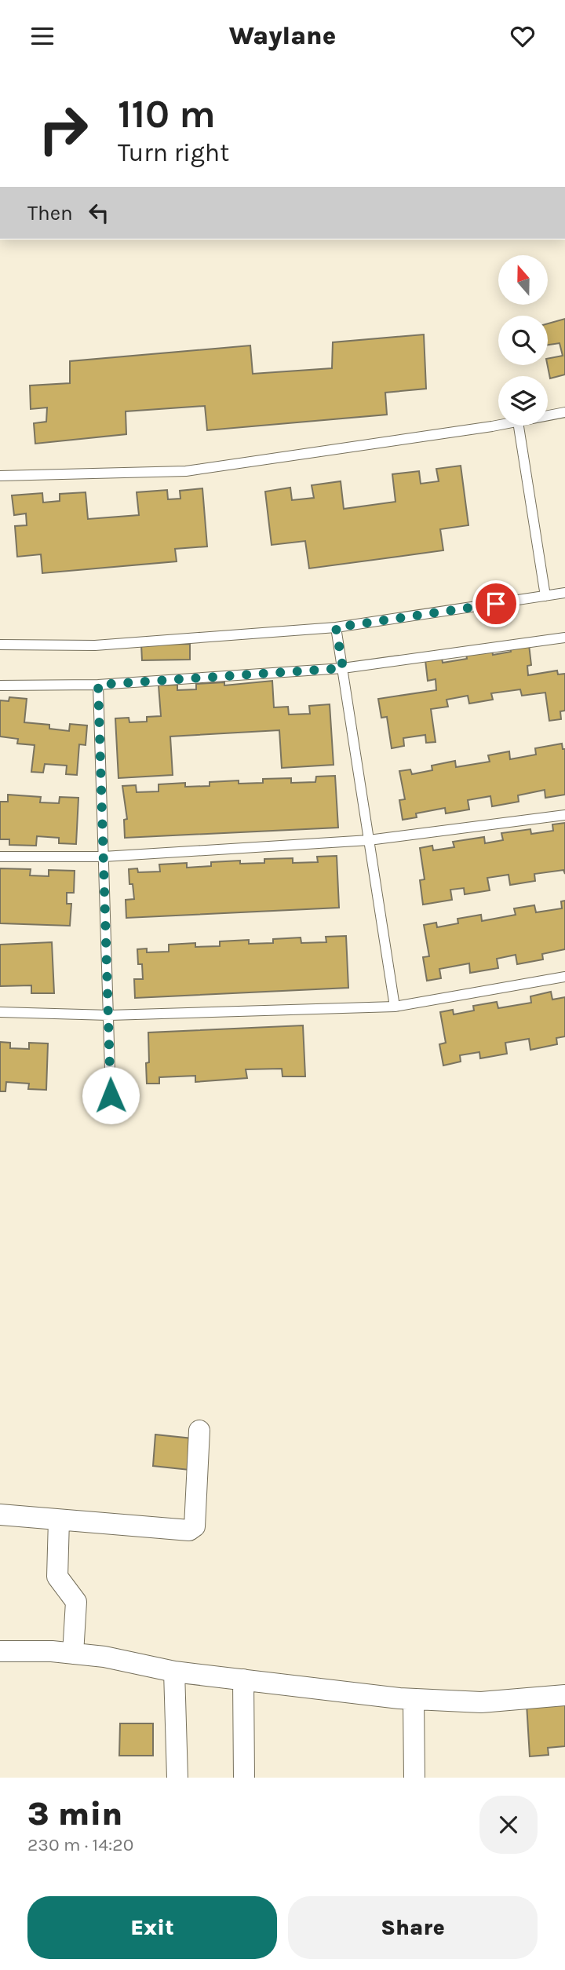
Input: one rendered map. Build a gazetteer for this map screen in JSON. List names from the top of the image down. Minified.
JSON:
{"north":"top","page":{"header":"Waylane","turn":["110 m","Turn right"],"then":"Then","heading":["3 min","230 m · 14:20"],"buttons":["Exit","Share"]}}
